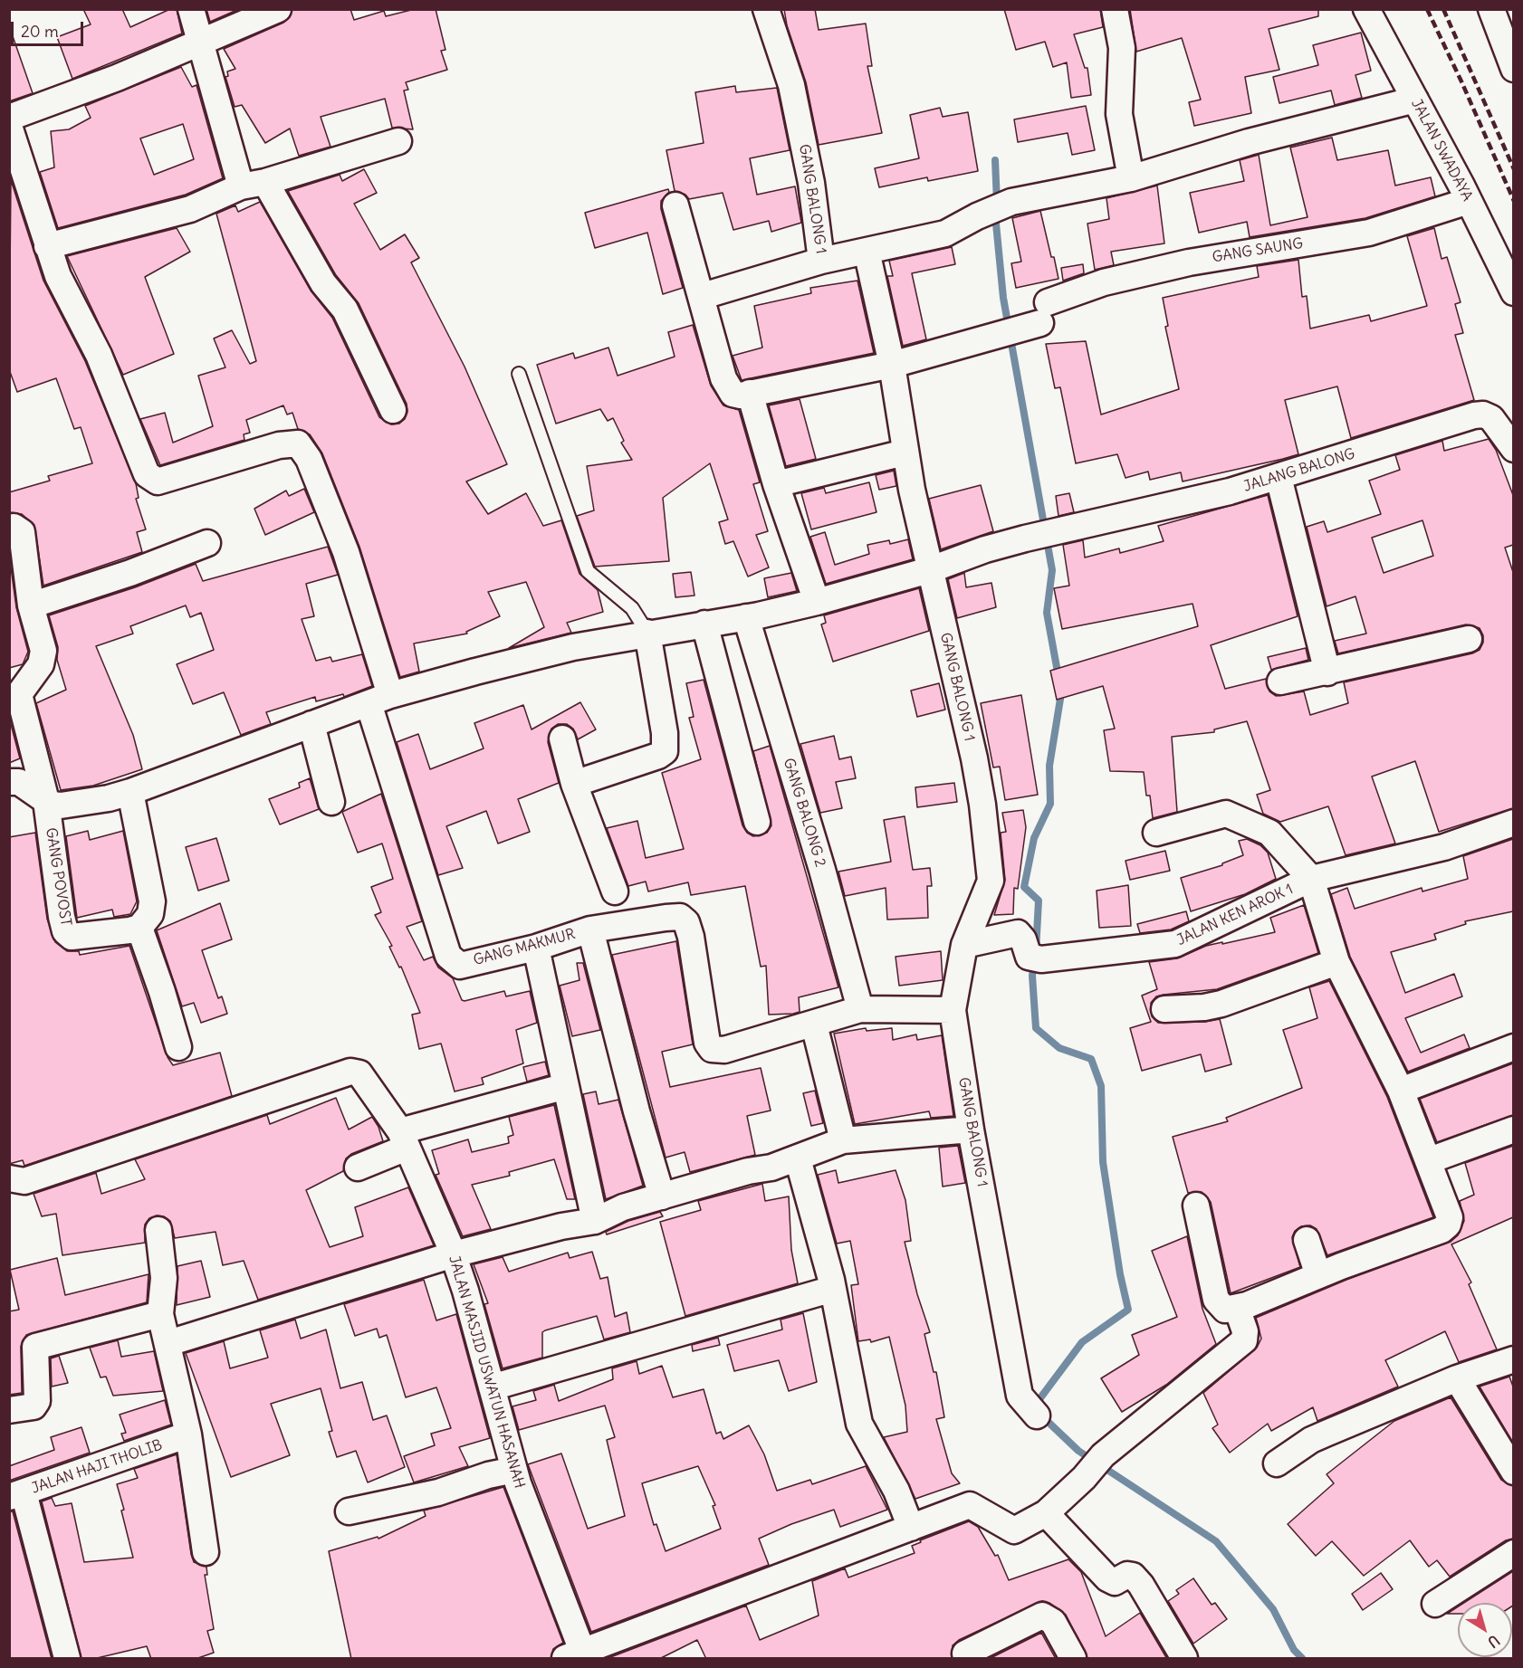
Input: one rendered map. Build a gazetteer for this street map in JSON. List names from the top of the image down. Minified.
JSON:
{"streets":{"street":["JALAN SWADAYA","GANG BALONG 1","GANG SAUNG","JALANG BALONG","GANG BALONG 2","GANG POVOST","JALAN KEN AROK 1","GANG MAKMUR","JALAN MASJID USWATUN HASANAH","JALAN HAJI THOLIB"]},"crossings":[["JALAN SWADAYA","GANG SAUNG"],["GANG BALONG 1","GANG SAUNG"],["GANG BALONG 1","JALANG BALONG"],["GANG BALONG 1","JALAN KEN AROK 1"],["JALANG BALONG","GANG BALONG 2"],["JALANG BALONG","GANG POVOST"],["JALANG BALONG","GANG MAKMUR"]],"scale_bar":"20 m","north":"bottom right"}
